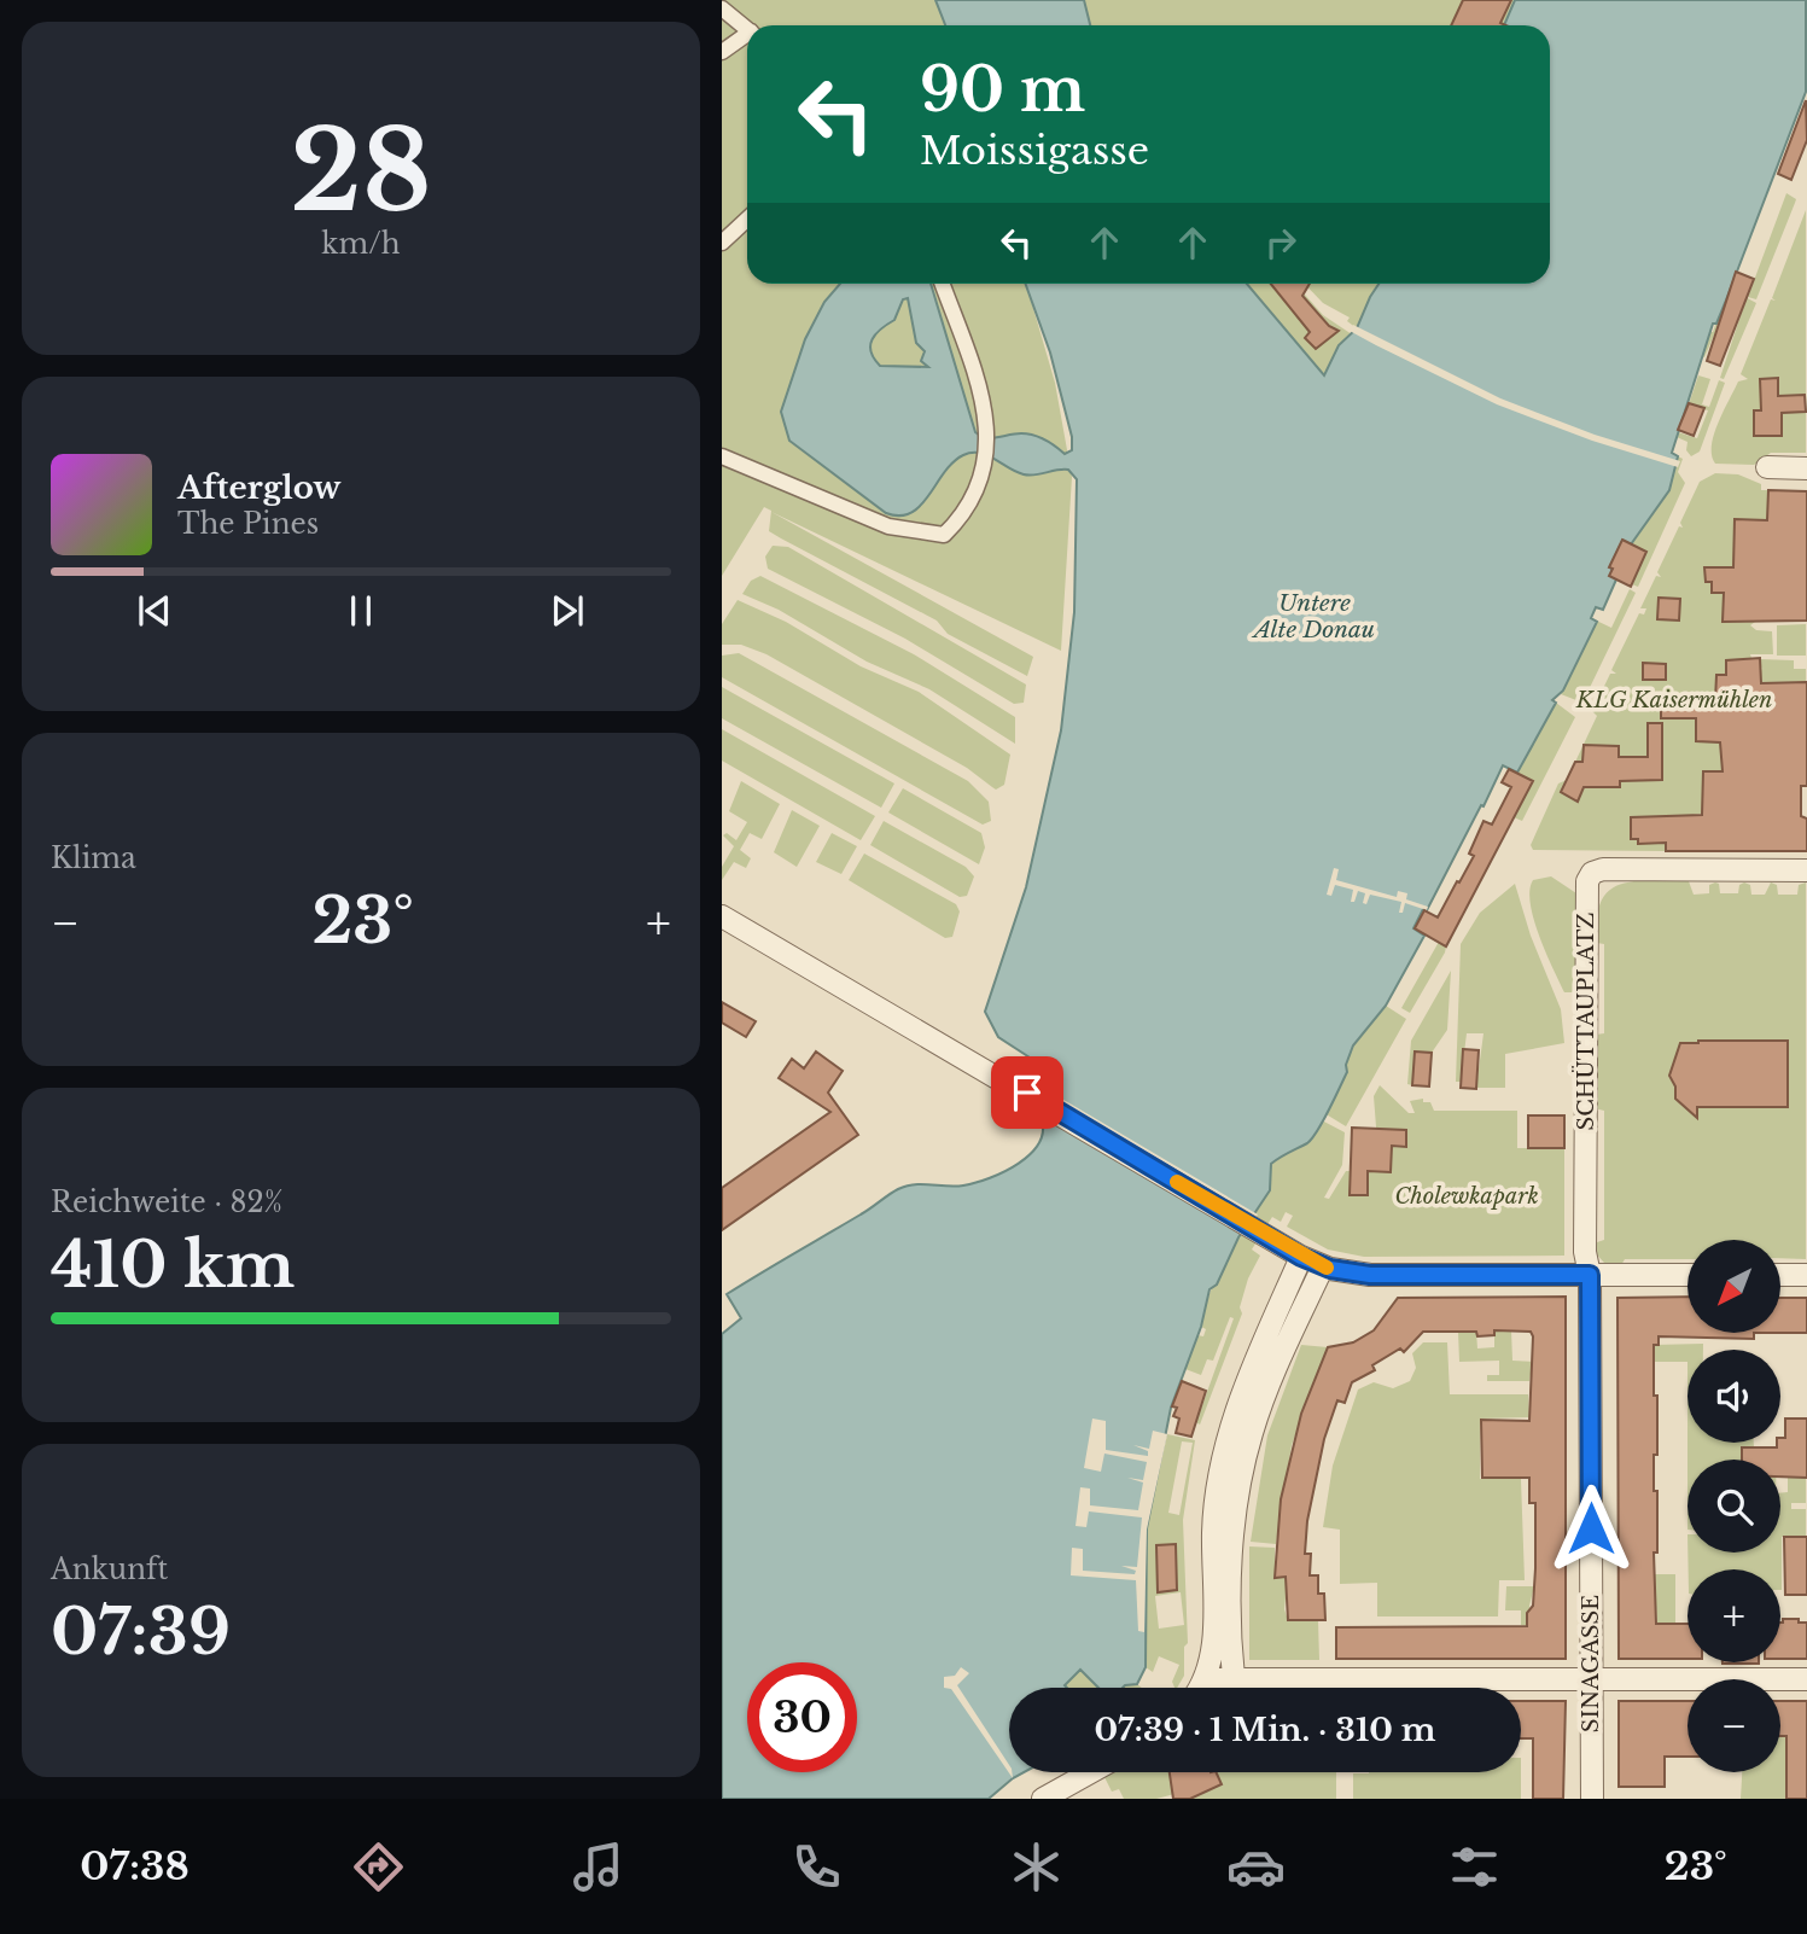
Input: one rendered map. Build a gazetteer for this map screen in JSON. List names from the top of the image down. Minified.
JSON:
{"streets":{"street":["SCHÜTTAUPLATZ","SINAGASSE"]},"crossings":[["SCHÜTTAUPLATZ","SINAGASSE"]],"water":["Untere Alte Donau"],"parks":["KLG Kaisermühlen","Cholewkapark"],"north":"bottom left","page":{"tile":[["28","km/h"],"Klima",["Reichweite · 82%","410 km"],["Ankunft","07:39"]],"turn":["90 m","Moissigasse"],"song":["Afterglow","The Pines"],"heat":["−","23°","+"],"map_buttons":["+","−"],"limit":"30","trip":"07:39 · 1 Min. · 310 m","tabs":["07:38","23°"]}}
